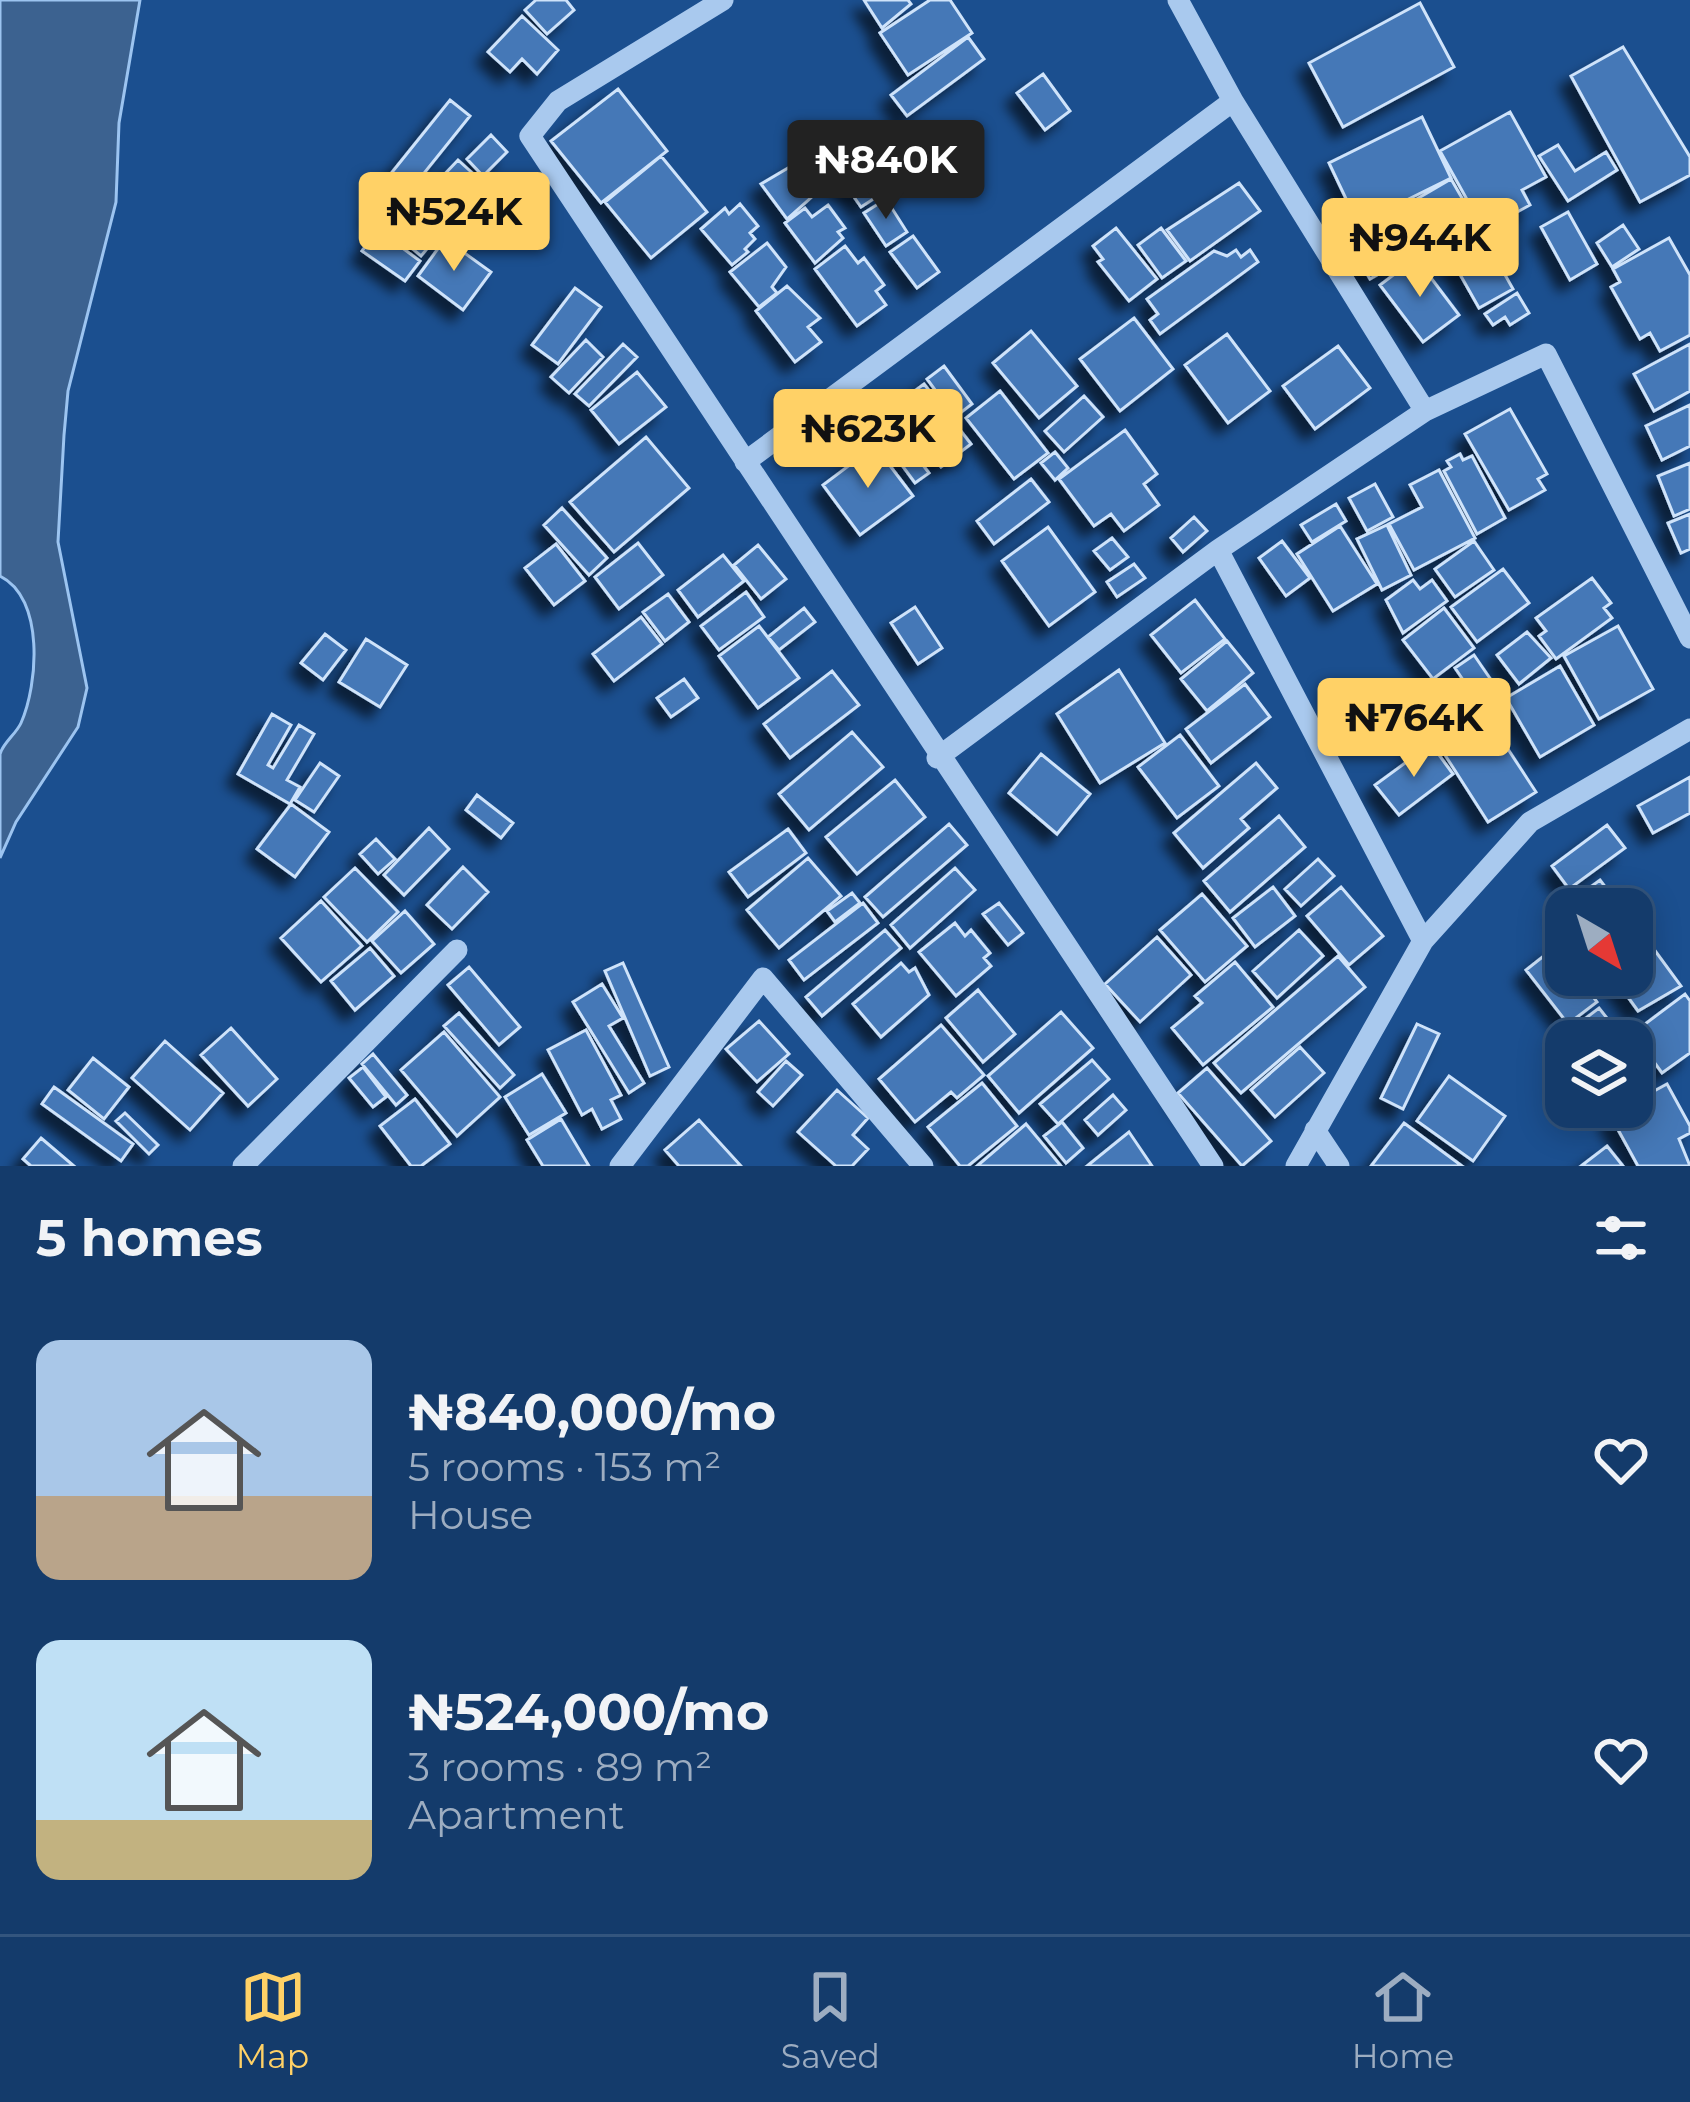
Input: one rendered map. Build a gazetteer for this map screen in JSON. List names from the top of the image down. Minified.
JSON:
{"north":"bottom right","page":{"price":["₦840K","₦524K","₦944K","₦623K","₦764K"],"heading":"5 homes","list":[{"name":"₦840,000/mo","note":"5 rooms · 153 m² · House"},{"name":"₦524,000/mo","note":"3 rooms · 89 m² · Apartment"}],"tabs":["Map","Saved","Home"]}}
